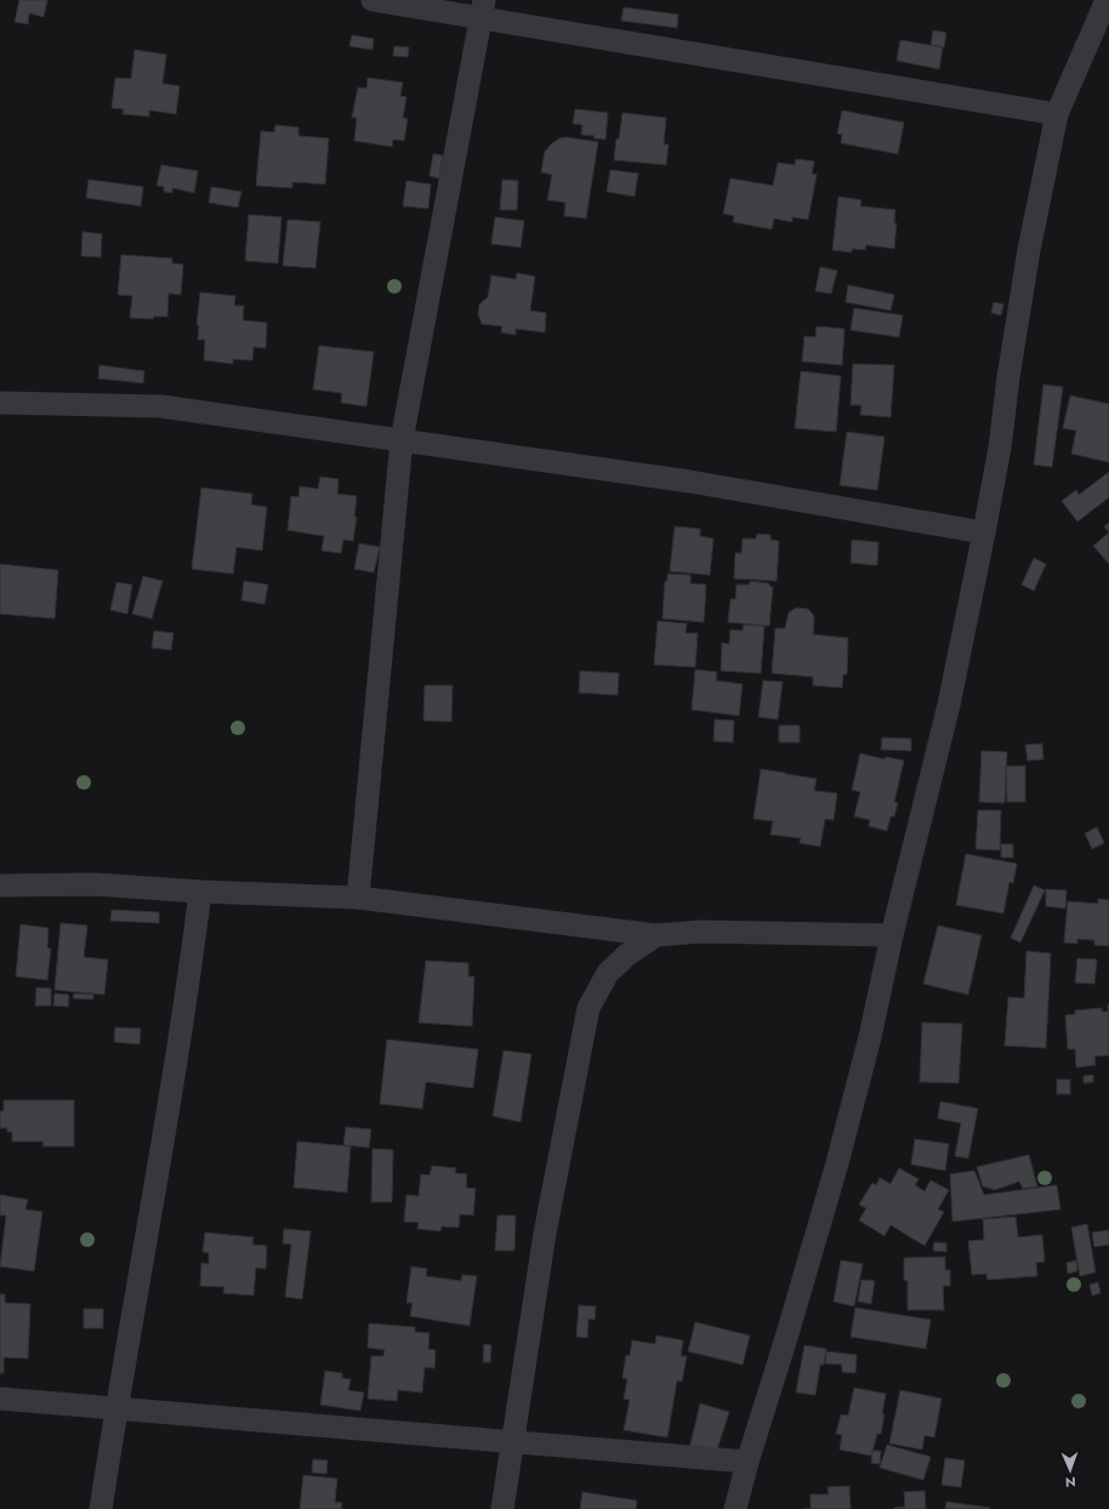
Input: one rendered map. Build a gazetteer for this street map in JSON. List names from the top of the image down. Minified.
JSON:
{"north":"bottom"}
